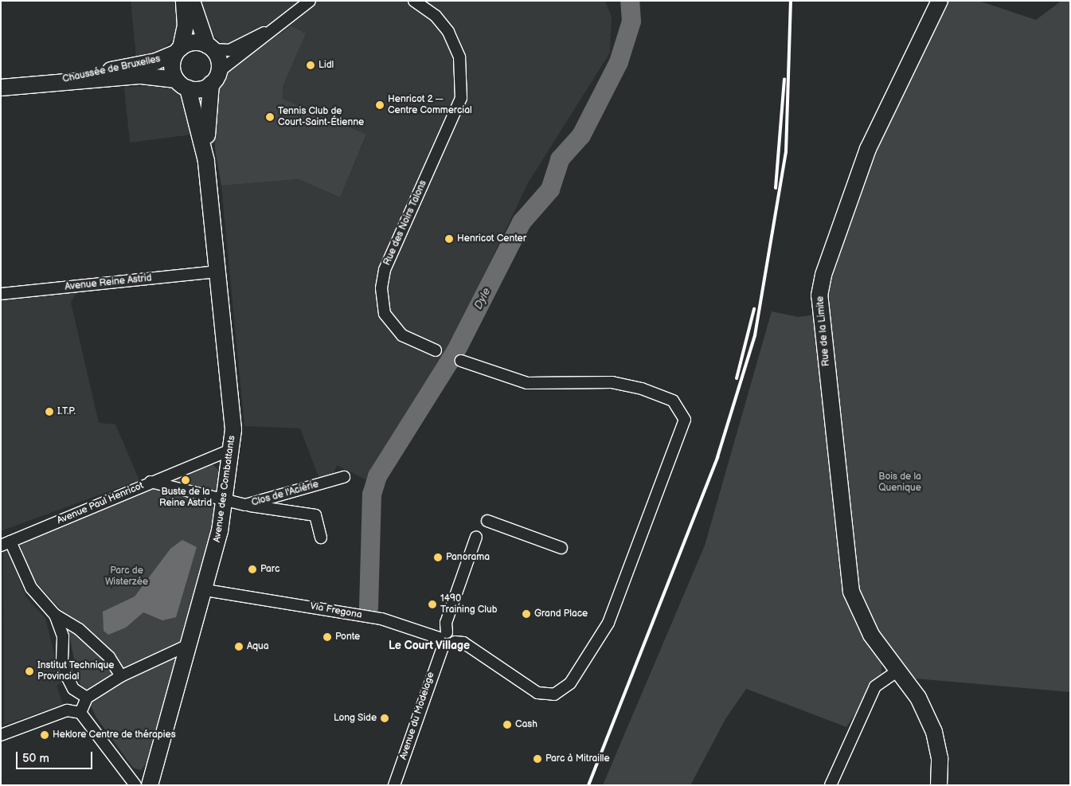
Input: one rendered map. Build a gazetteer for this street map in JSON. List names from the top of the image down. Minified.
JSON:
{"streets":{"main road":["Chaussée de Bruxelles","Rue de la Limite","Avenue des Combattants"],"street":["Rue des Noirs Talons","Avenue Reine Astrid","Clos de l'Aciérie","Avenue Paul Henricot","Via Fregona","Avenue du Modelage"]},"crossings":[["Chaussée de Bruxelles","Avenue des Combattants"],["Avenue Reine Astrid","Avenue des Combattants"],["Avenue des Combattants","Clos de l'Aciérie"],["Avenue des Combattants","Avenue Paul Henricot"],["Avenue des Combattants","Via Fregona"],["Clos de l'Aciérie","Avenue Paul Henricot"],["Via Fregona","Avenue du Modelage"]],"districts":["Le Court Village"],"water":["Dyle"],"parks":["Bois de la Quenique","Parc de Wisterzée"],"places":["Lidl","Henricot 2 — Centre Commercial","Tennis Club de Court-Saint-Étienne","Henricot Center","I.T.P.","Buste de la Reine Astrid","Panorama","Parc","1490 Training Club","Grand Place","Ponte","Aqua","Institut Technique Provincial","Long Side","Cash","Heklore Centre de thérapies","Parc à Mitraille"],"scale_bar":"50 m"}
